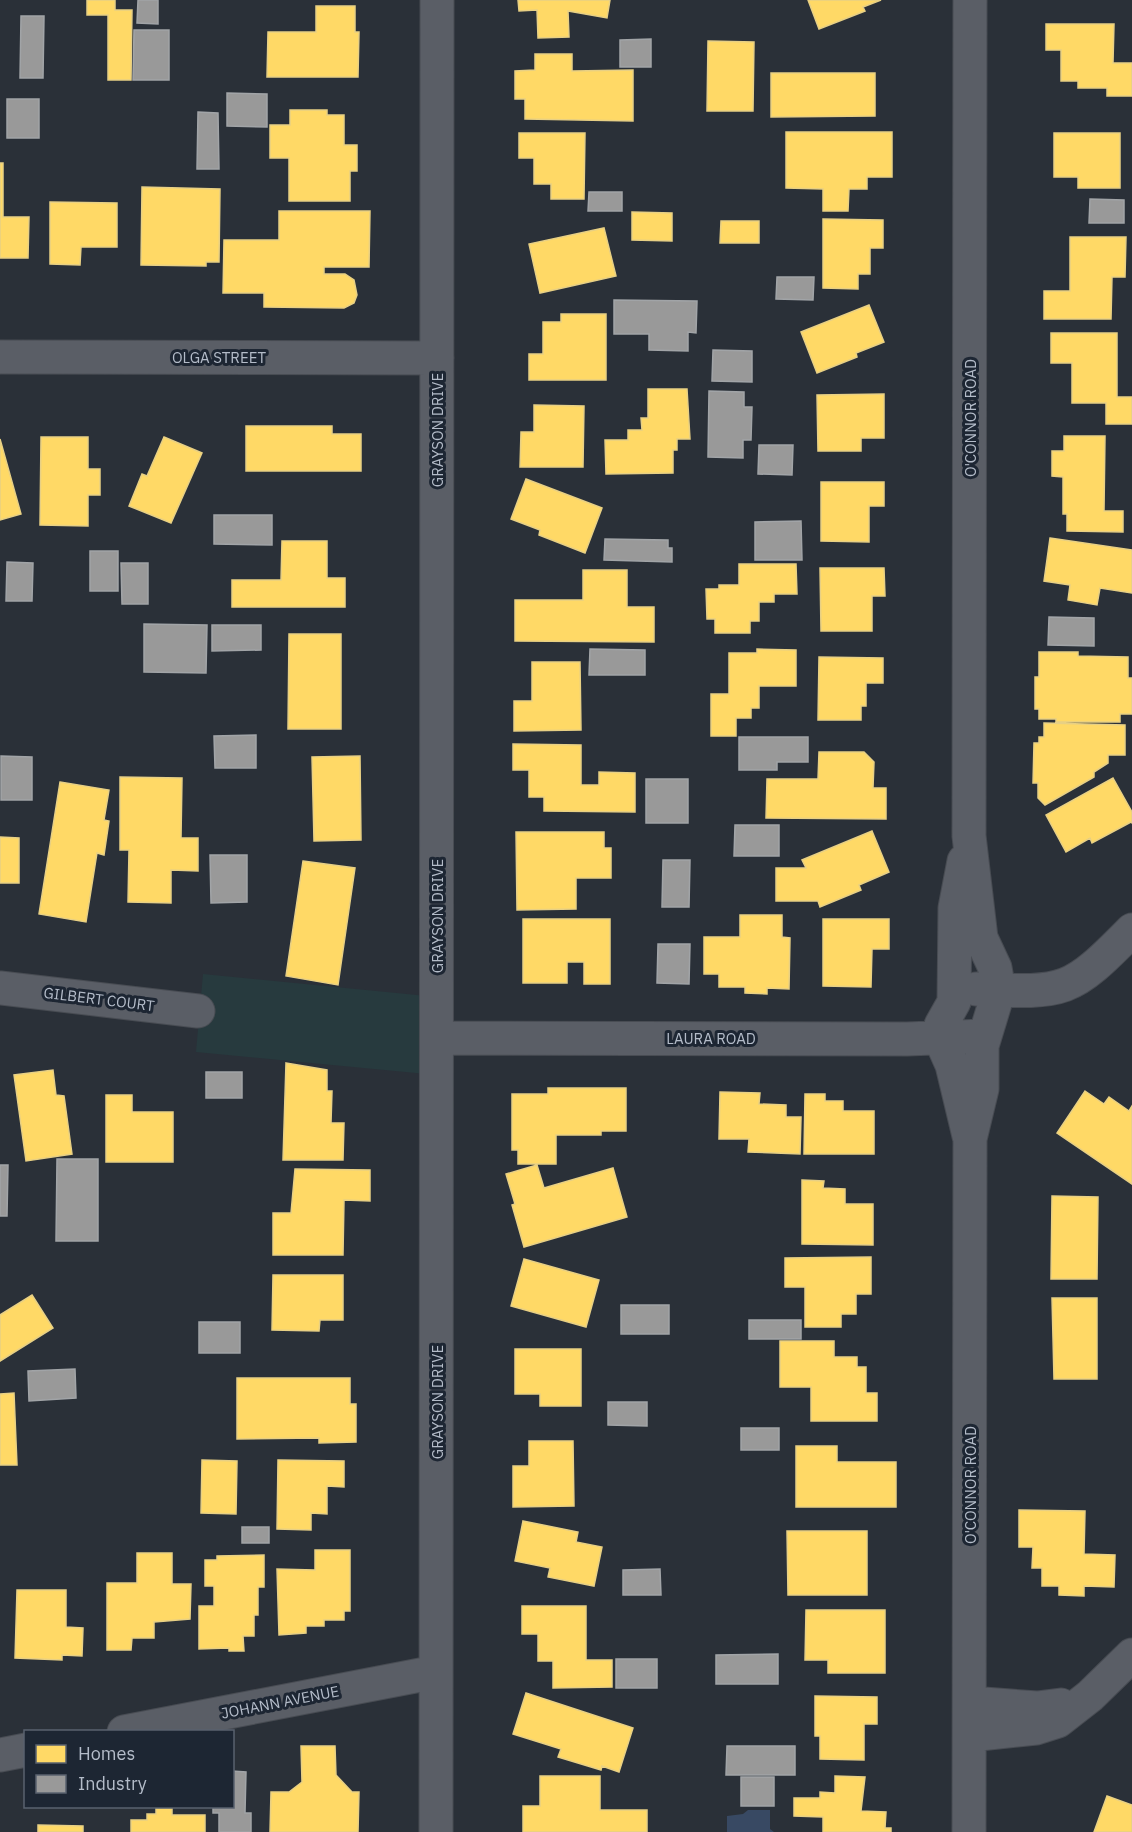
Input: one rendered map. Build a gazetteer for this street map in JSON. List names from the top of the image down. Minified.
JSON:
{"streets":{"street":["OLGA STREET","O'CONNOR ROAD","GRAYSON DRIVE","GILBERT COURT","LAURA ROAD","JOHANN AVENUE"]},"crossings":[["OLGA STREET","GRAYSON DRIVE"],["O'CONNOR ROAD","LAURA ROAD"],["GRAYSON DRIVE","LAURA ROAD"],["GRAYSON DRIVE","JOHANN AVENUE"]],"legend":["Homes","Industry"]}
